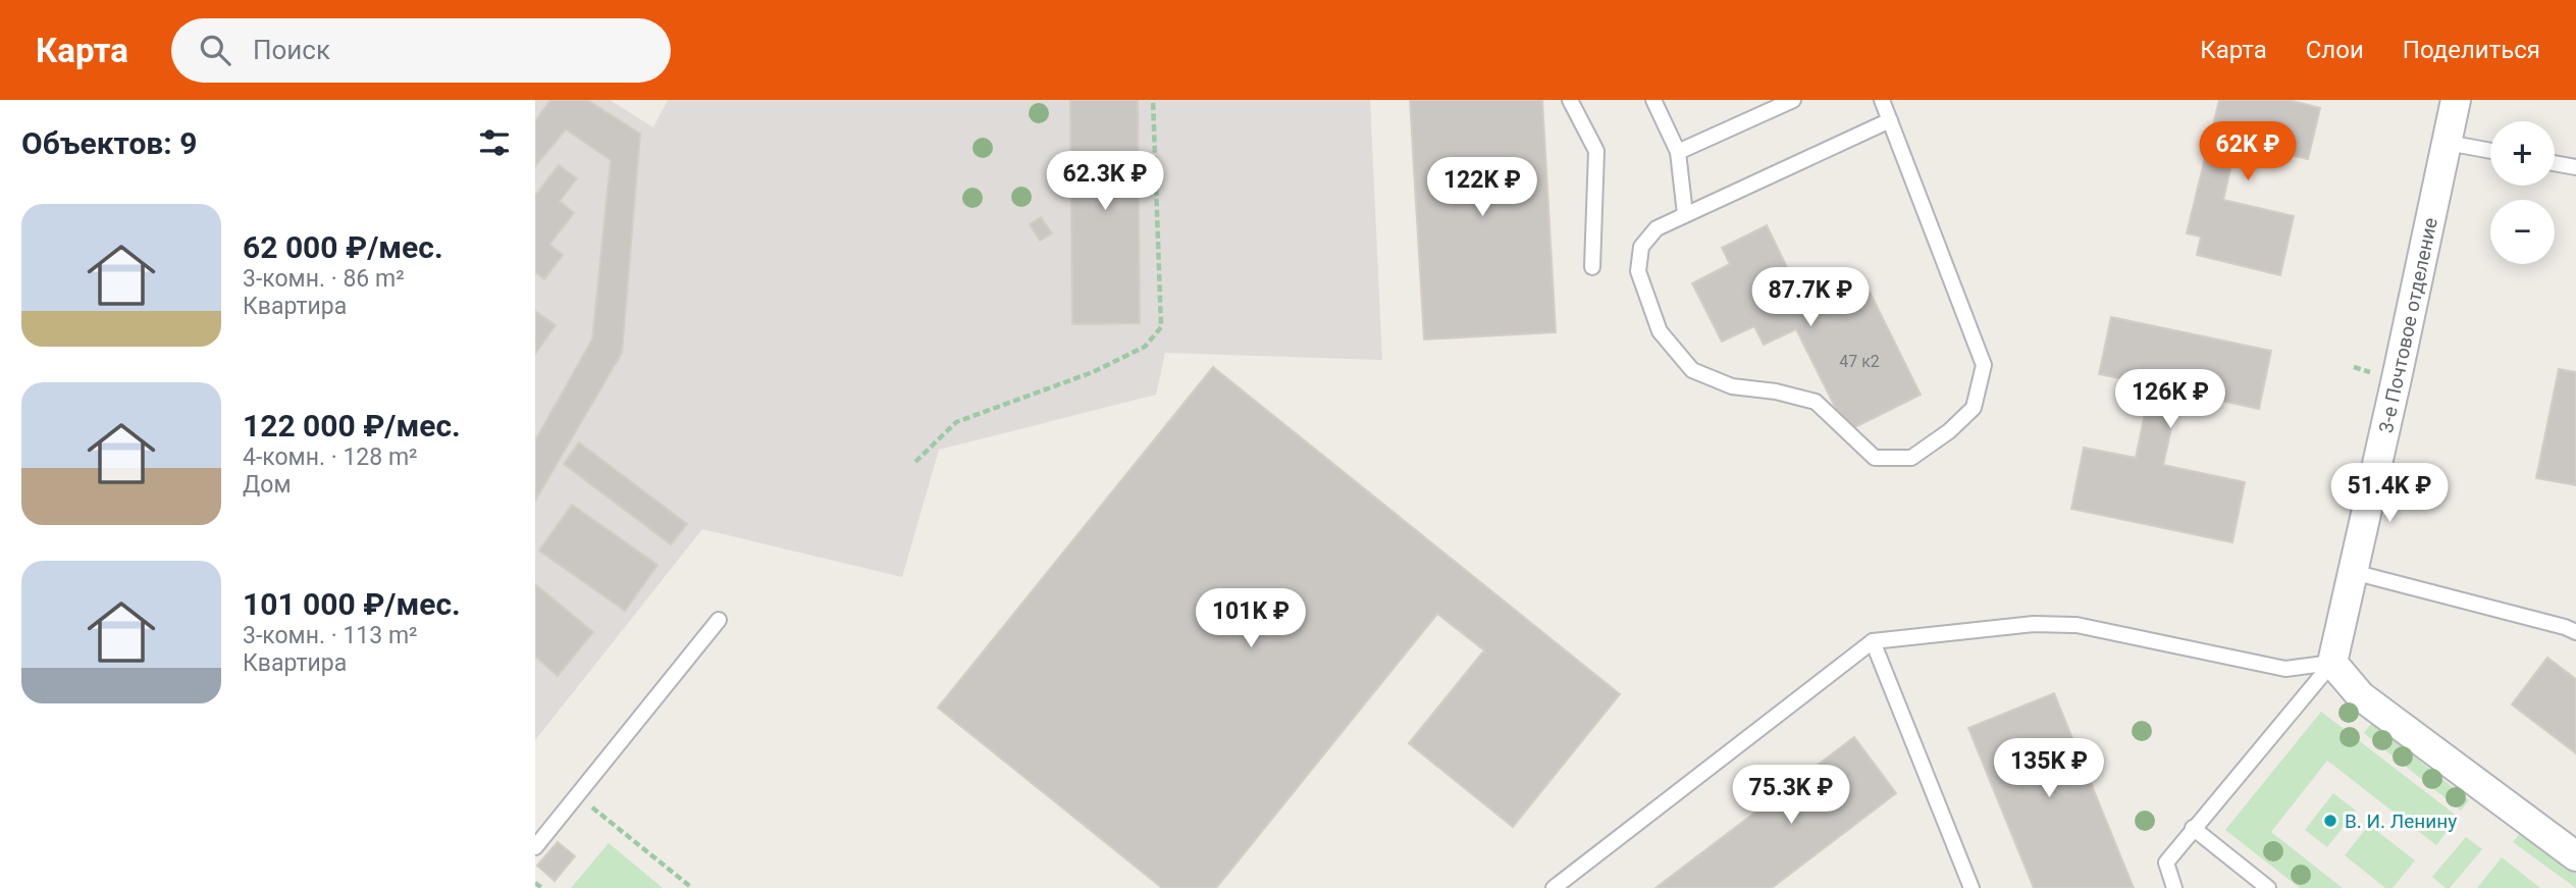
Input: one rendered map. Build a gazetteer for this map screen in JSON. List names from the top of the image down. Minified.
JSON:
{"streets":{"street":["3-е Почтовое отделение"]},"places":["В. И. Ленину"],"house_numbers":["47 к2"],"page":{"header":"Карта","search":"Поиск","nav":["Карта","Слои","Поделиться"],"heading":"Объектов: 9","map_buttons":["+","−"],"price":["62K ₽","62.3K ₽","122K ₽","87.7K ₽","126K ₽","51.4K ₽","101K ₽","135K ₽","75.3K ₽"],"list":[{"name":"62 000 ₽/мес.","note":"3-комн. · 86 m² · Квартира"},{"name":"122 000 ₽/мес.","note":"4-комн. · 128 m² · Дом"},{"name":"101 000 ₽/мес.","note":"3-комн. · 113 m² · Квартира"}]}}
